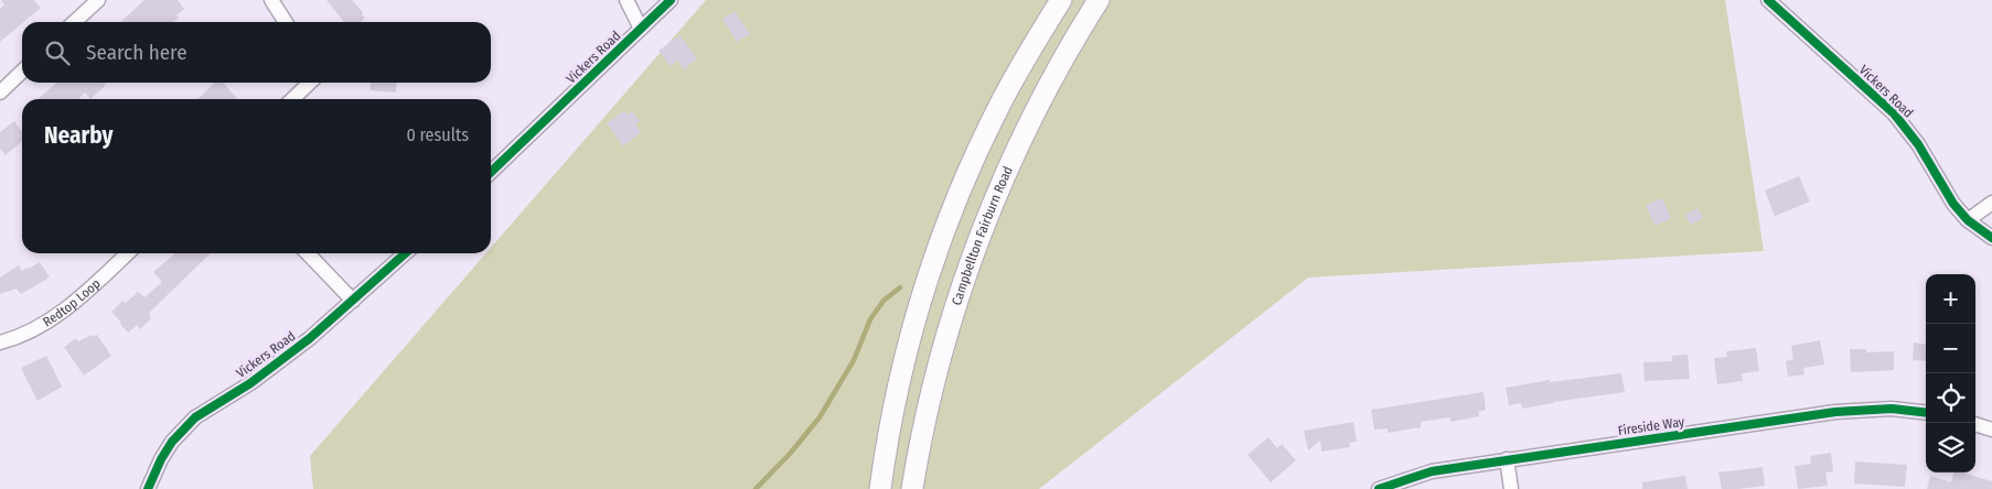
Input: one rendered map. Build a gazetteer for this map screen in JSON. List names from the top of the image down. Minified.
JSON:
{"streets":{"main road":["Campbellton Fairburn Road"],"street":["Vickers Road","Redtop Loop","Fireside Way"]},"page":{"search":"Search here","heading":["Nearby","0 results"],"map_buttons":["+","−"]}}
